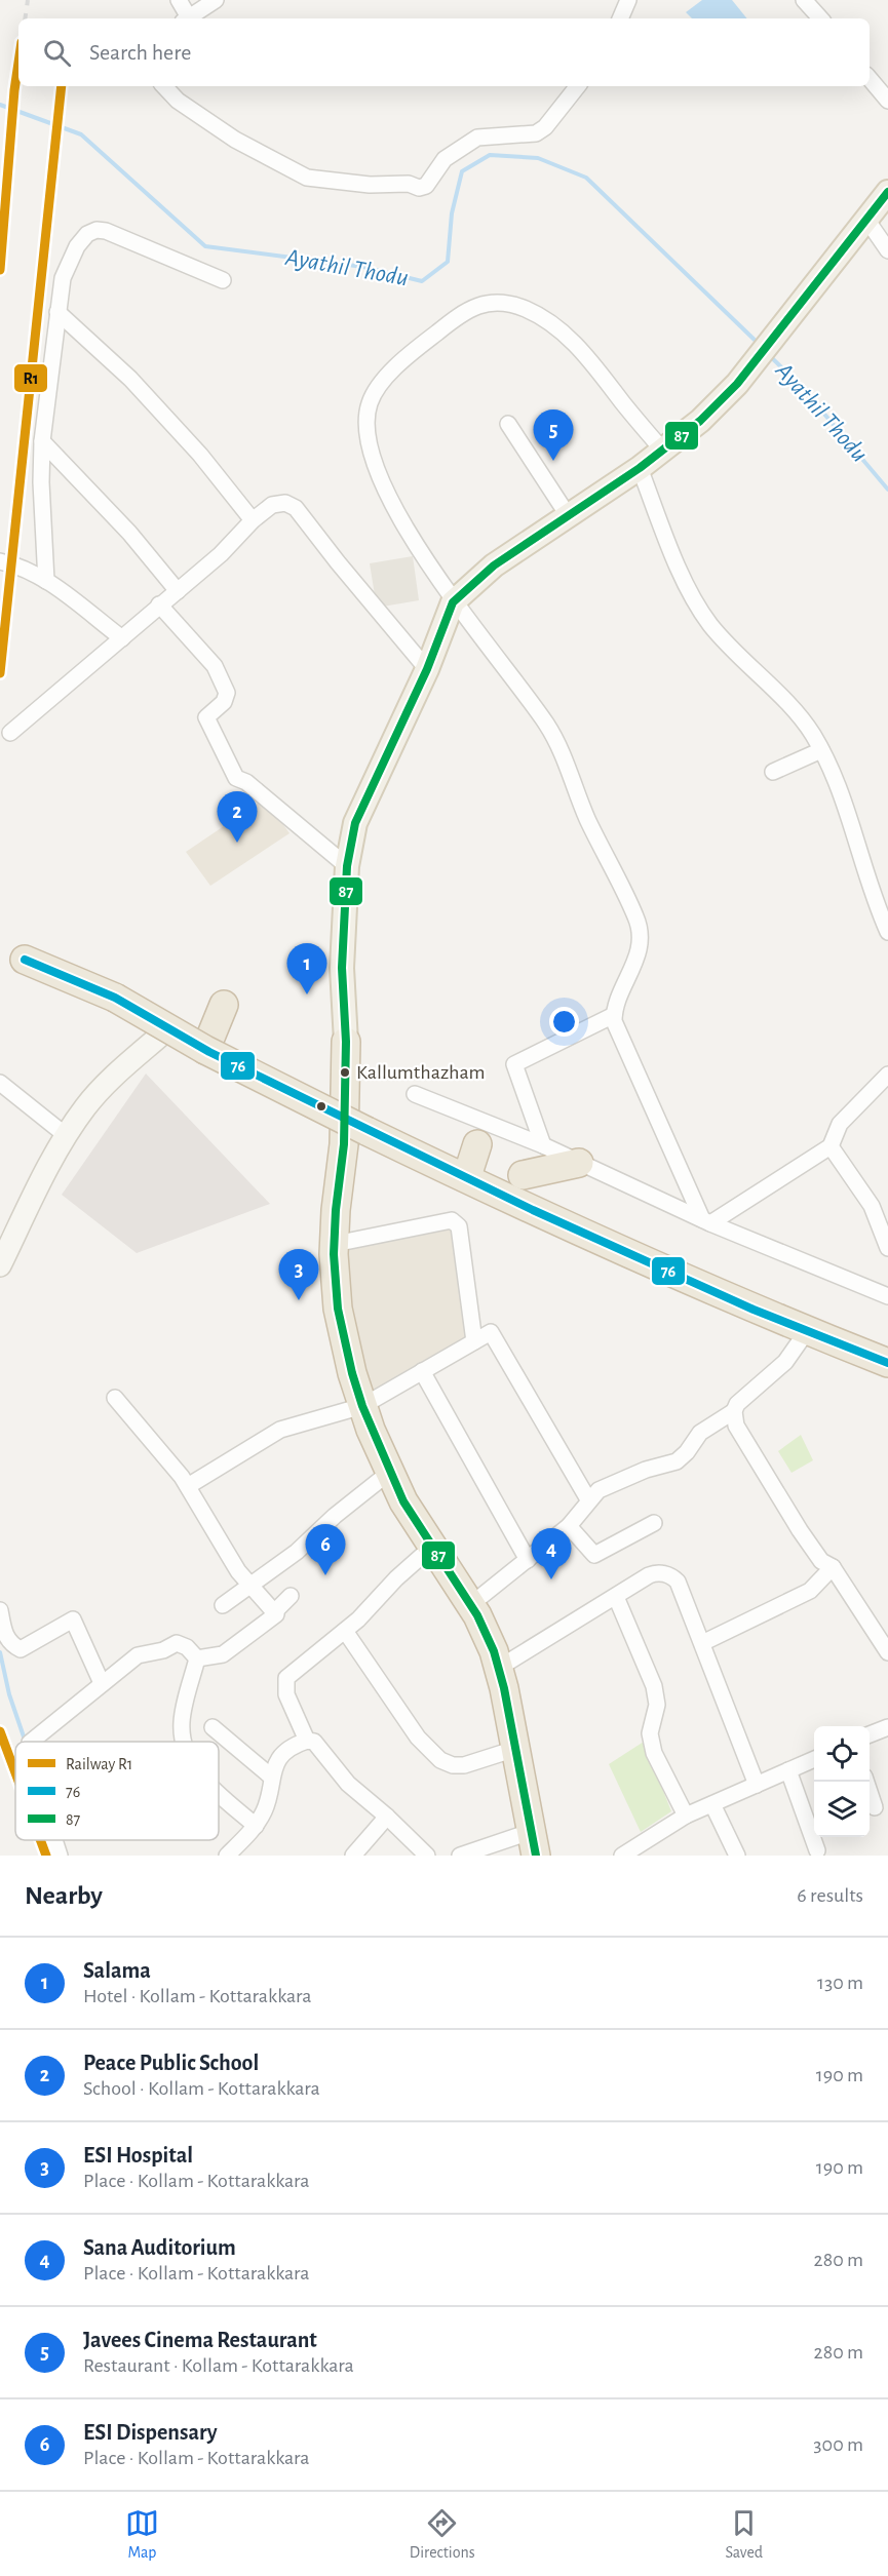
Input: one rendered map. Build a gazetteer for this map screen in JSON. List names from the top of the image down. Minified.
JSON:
{"water":["Ayathil Thodu"],"places":["Kallumthazham"],"lines":["rail line R1","transit line 87","transit line 76"],"legend":["Railway R1","76","87"],"page":{"search":"Search here","pins":["5","2","1","3","6","4"],"heading":["Nearby","6 results"],"list":[{"mark":"1","name":"Salama","note":"Hotel · Kollam - Kottarakkara","value":"130 m"},{"mark":"2","name":"Peace Public School","note":"School · Kollam - Kottarakkara","value":"190 m"},{"mark":"3","name":"ESI Hospital","note":"Place · Kollam - Kottarakkara","value":"190 m"},{"mark":"4","name":"Sana Auditorium","note":"Place · Kollam - Kottarakkara","value":"280 m"},{"mark":"5","name":"Javees Cinema Restaurant","note":"Restaurant · Kollam - Kottarakkara","value":"280 m"},{"mark":"6","name":"ESI Dispensary","note":"Place · Kollam - Kottarakkara","value":"300 m"}],"nav":["Map","Directions","Saved"]}}
